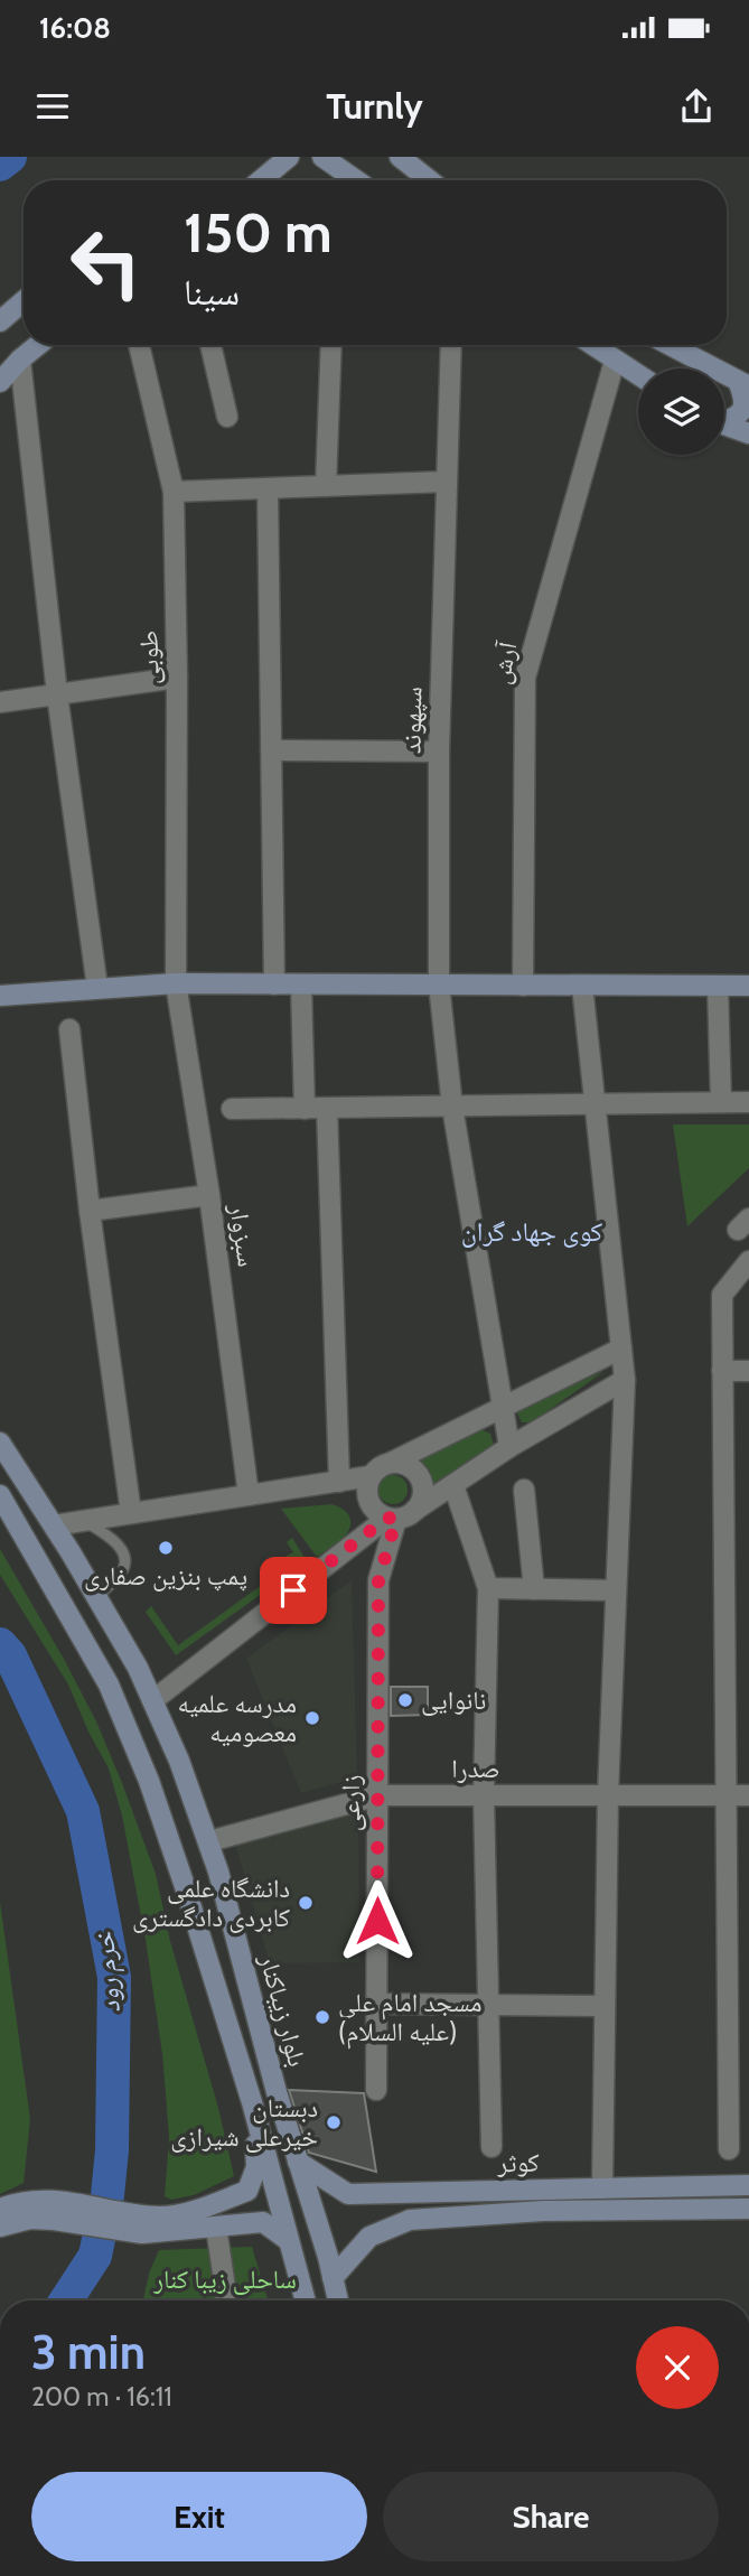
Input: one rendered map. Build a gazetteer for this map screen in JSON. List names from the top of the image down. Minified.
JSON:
{"streets":{"main road":["بلوار زیباکنار","کوثر"],"street":["طوبی","آرش","سپهوند","سبزوار","صدرا","زارعی"]},"crossings":[["طوبی","سبزوار"],["صدرا","زارعی"],["صدرا","بلوار زیباکنار"],["بلوار زیباکنار","کوثر"]],"districts":["کوی جهاد گران"],"water":["خرم رود"],"parks":["ساحلی زیبا کنار"],"places":["پمپ بنزین صفاری","نانوایی","مدرسه علمیه معصومیه","دانشگاه علمی کابردی دادگستری","مسجد امام علی (علیه السلام)","دبستان خیرعلی شیرازی"],"page":{"status":"16:08","header":"Turnly","turn":["150 m","سینا"],"heading":["3 min","200 m · 16:11"],"buttons":["Exit","Share"]}}
